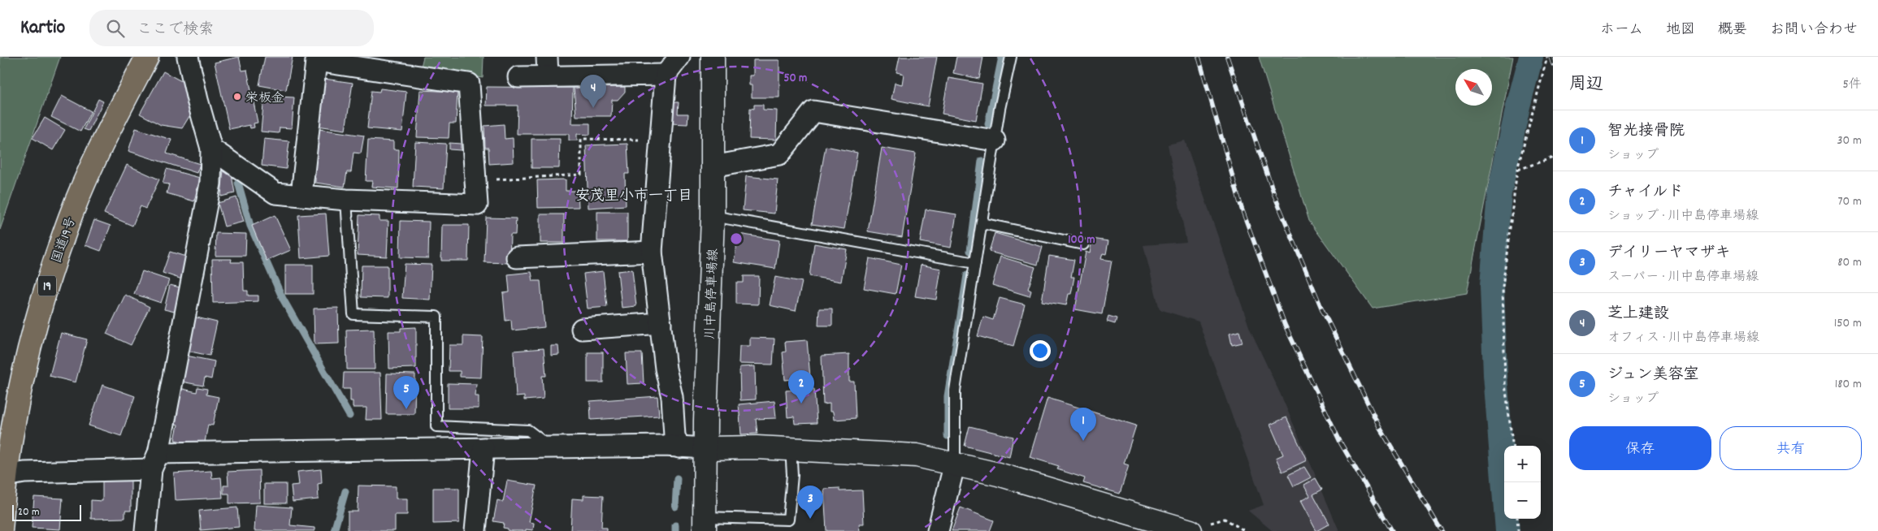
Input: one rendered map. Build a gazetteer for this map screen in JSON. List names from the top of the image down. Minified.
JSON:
{"streets":{"highway":["国道19号","19"],"street":["川中島停車場線"]},"districts":["安茂里小市一丁目"],"places":["栄板金"],"scale_bar":"20 m","north":"top left","page":{"header":"Kartio","search":"ここで検索","nav":["ホーム","地図","概要","お問い合わせ"],"heading":["周辺","5件"],"pins":["4","2","5","1","3"],"list":[{"mark":"1","name":"智光接骨院","note":"ショップ","value":"30 m"},{"mark":"2","name":"チャイルド","note":"ショップ · 川中島停車場線","value":"70 m"},{"mark":"3","name":"デイリーヤマザキ","note":"スーパー · 川中島停車場線","value":"80 m"},{"mark":"4","name":"芝上建設","note":"オフィス · 川中島停車場線","value":"150 m"},{"mark":"5","name":"ジュン美容室","note":"ショップ","value":"180 m"}],"buttons":["保存","共有"],"map_buttons":["+","−"],"scale":"20 m"},"rings":["50 m","100 m"]}
